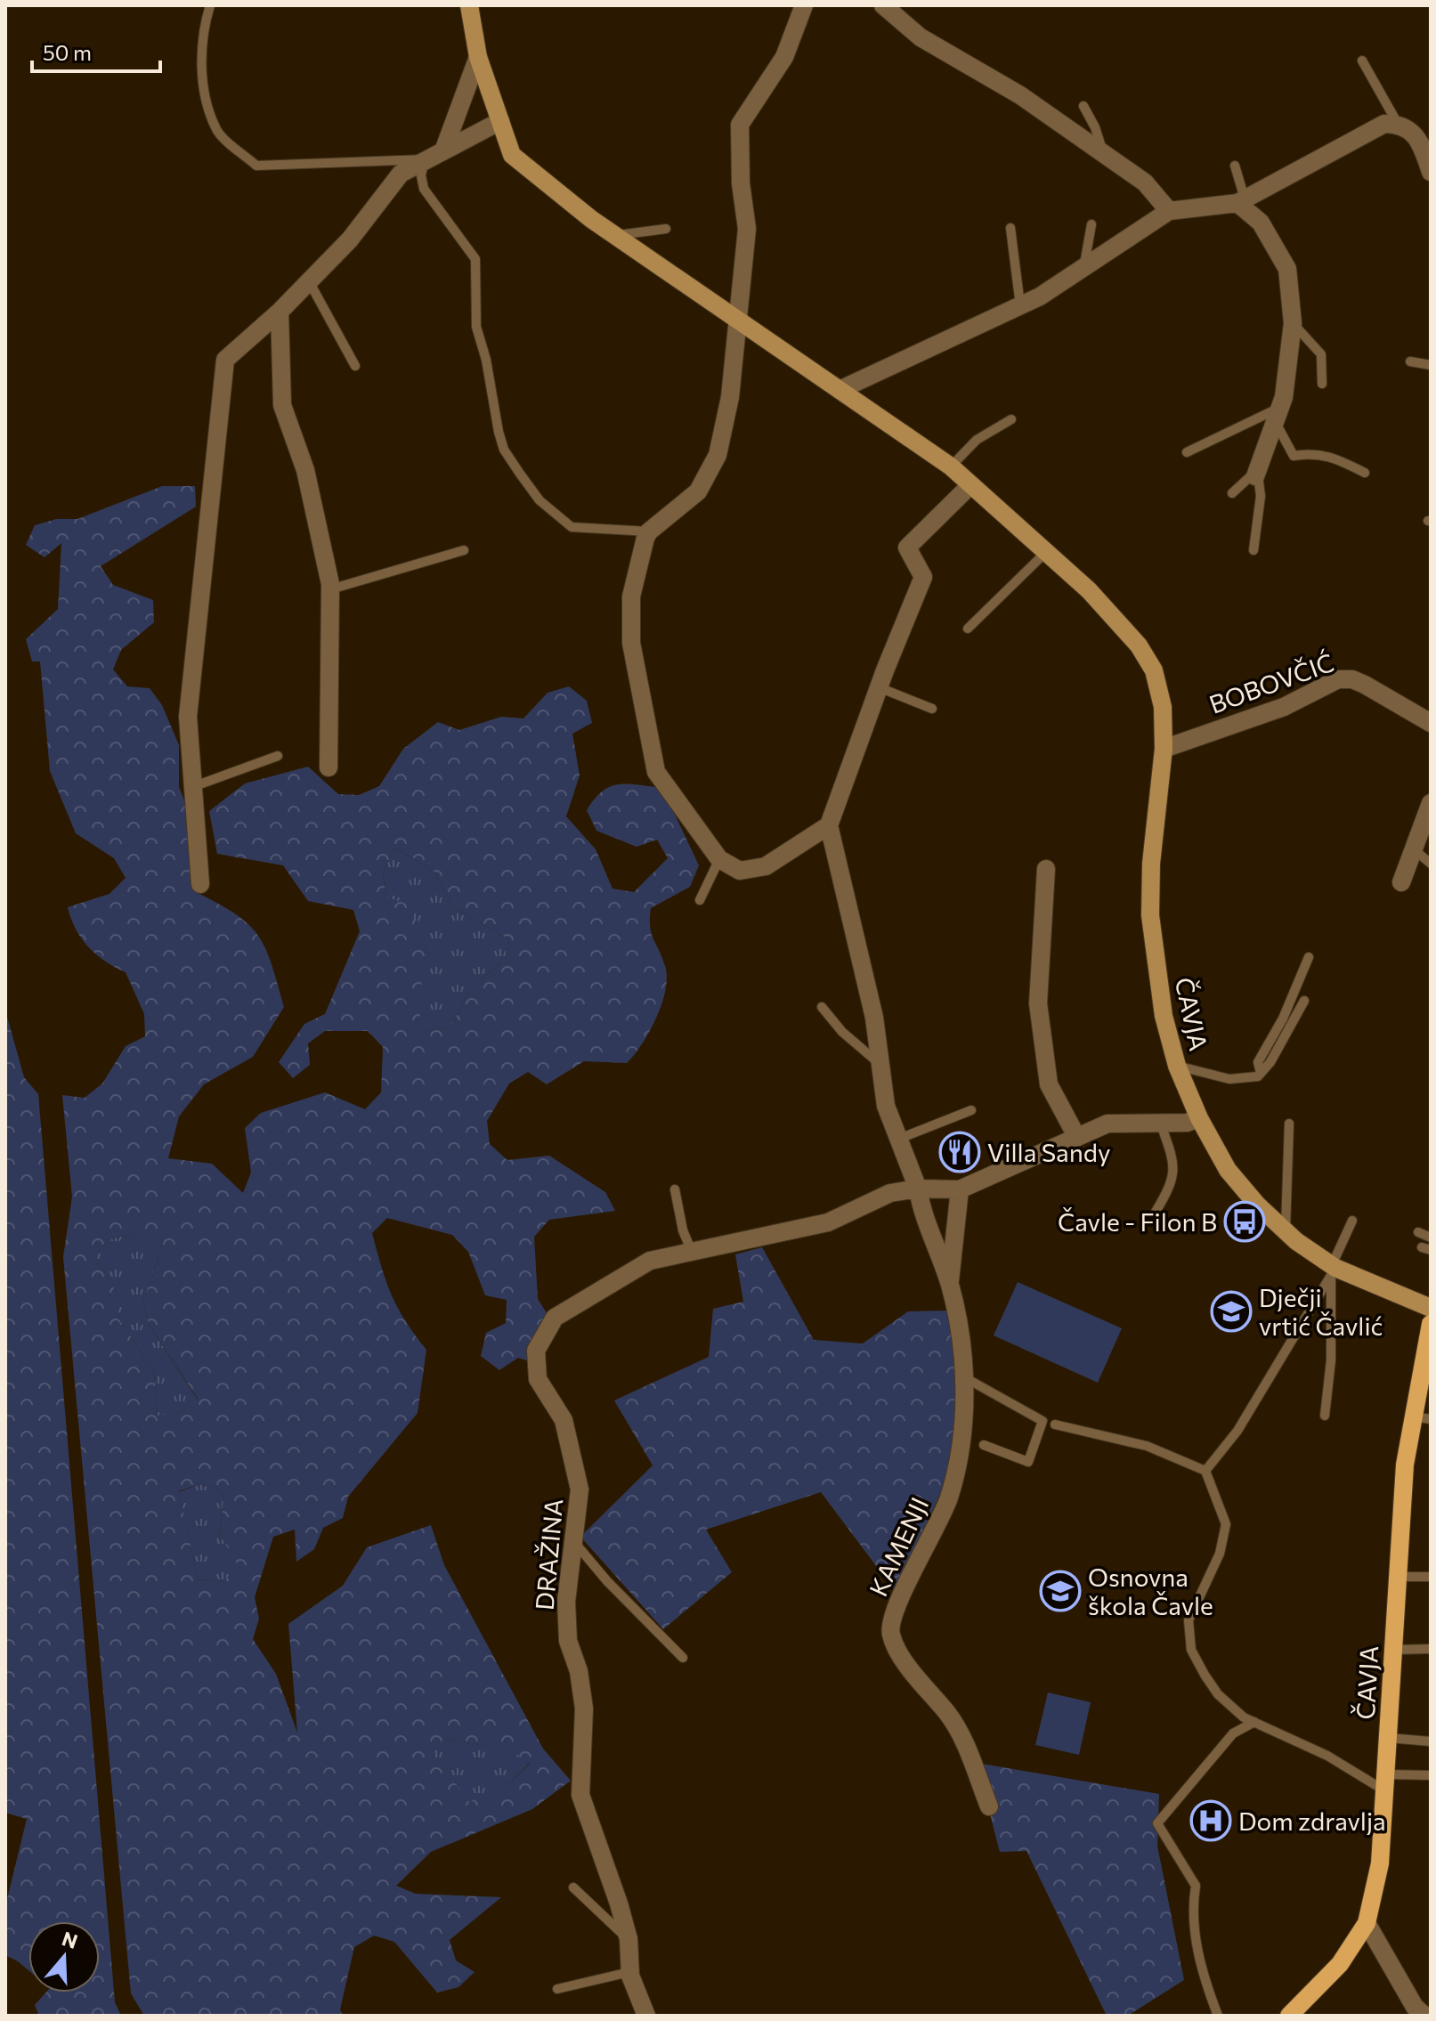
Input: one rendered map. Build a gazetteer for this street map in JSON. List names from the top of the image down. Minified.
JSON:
{"streets":{"main road":["ČAVJA"],"street":["BOBOVČIĆ","KAMENJI","DRAŽINA"]},"crossings":[["BOBOVČIĆ","ČAVJA"],["KAMENJI","DRAŽINA"]],"places":{"restaurant":["Villa Sandy"],"bus stop":["Čavle - Filon B"],"school or university":["Dječji vrtić Čavlić","Osnovna škola Čavle"],"hospital":["Dom zdravlja"]},"scale_bar":"50 m","north":"top"}
